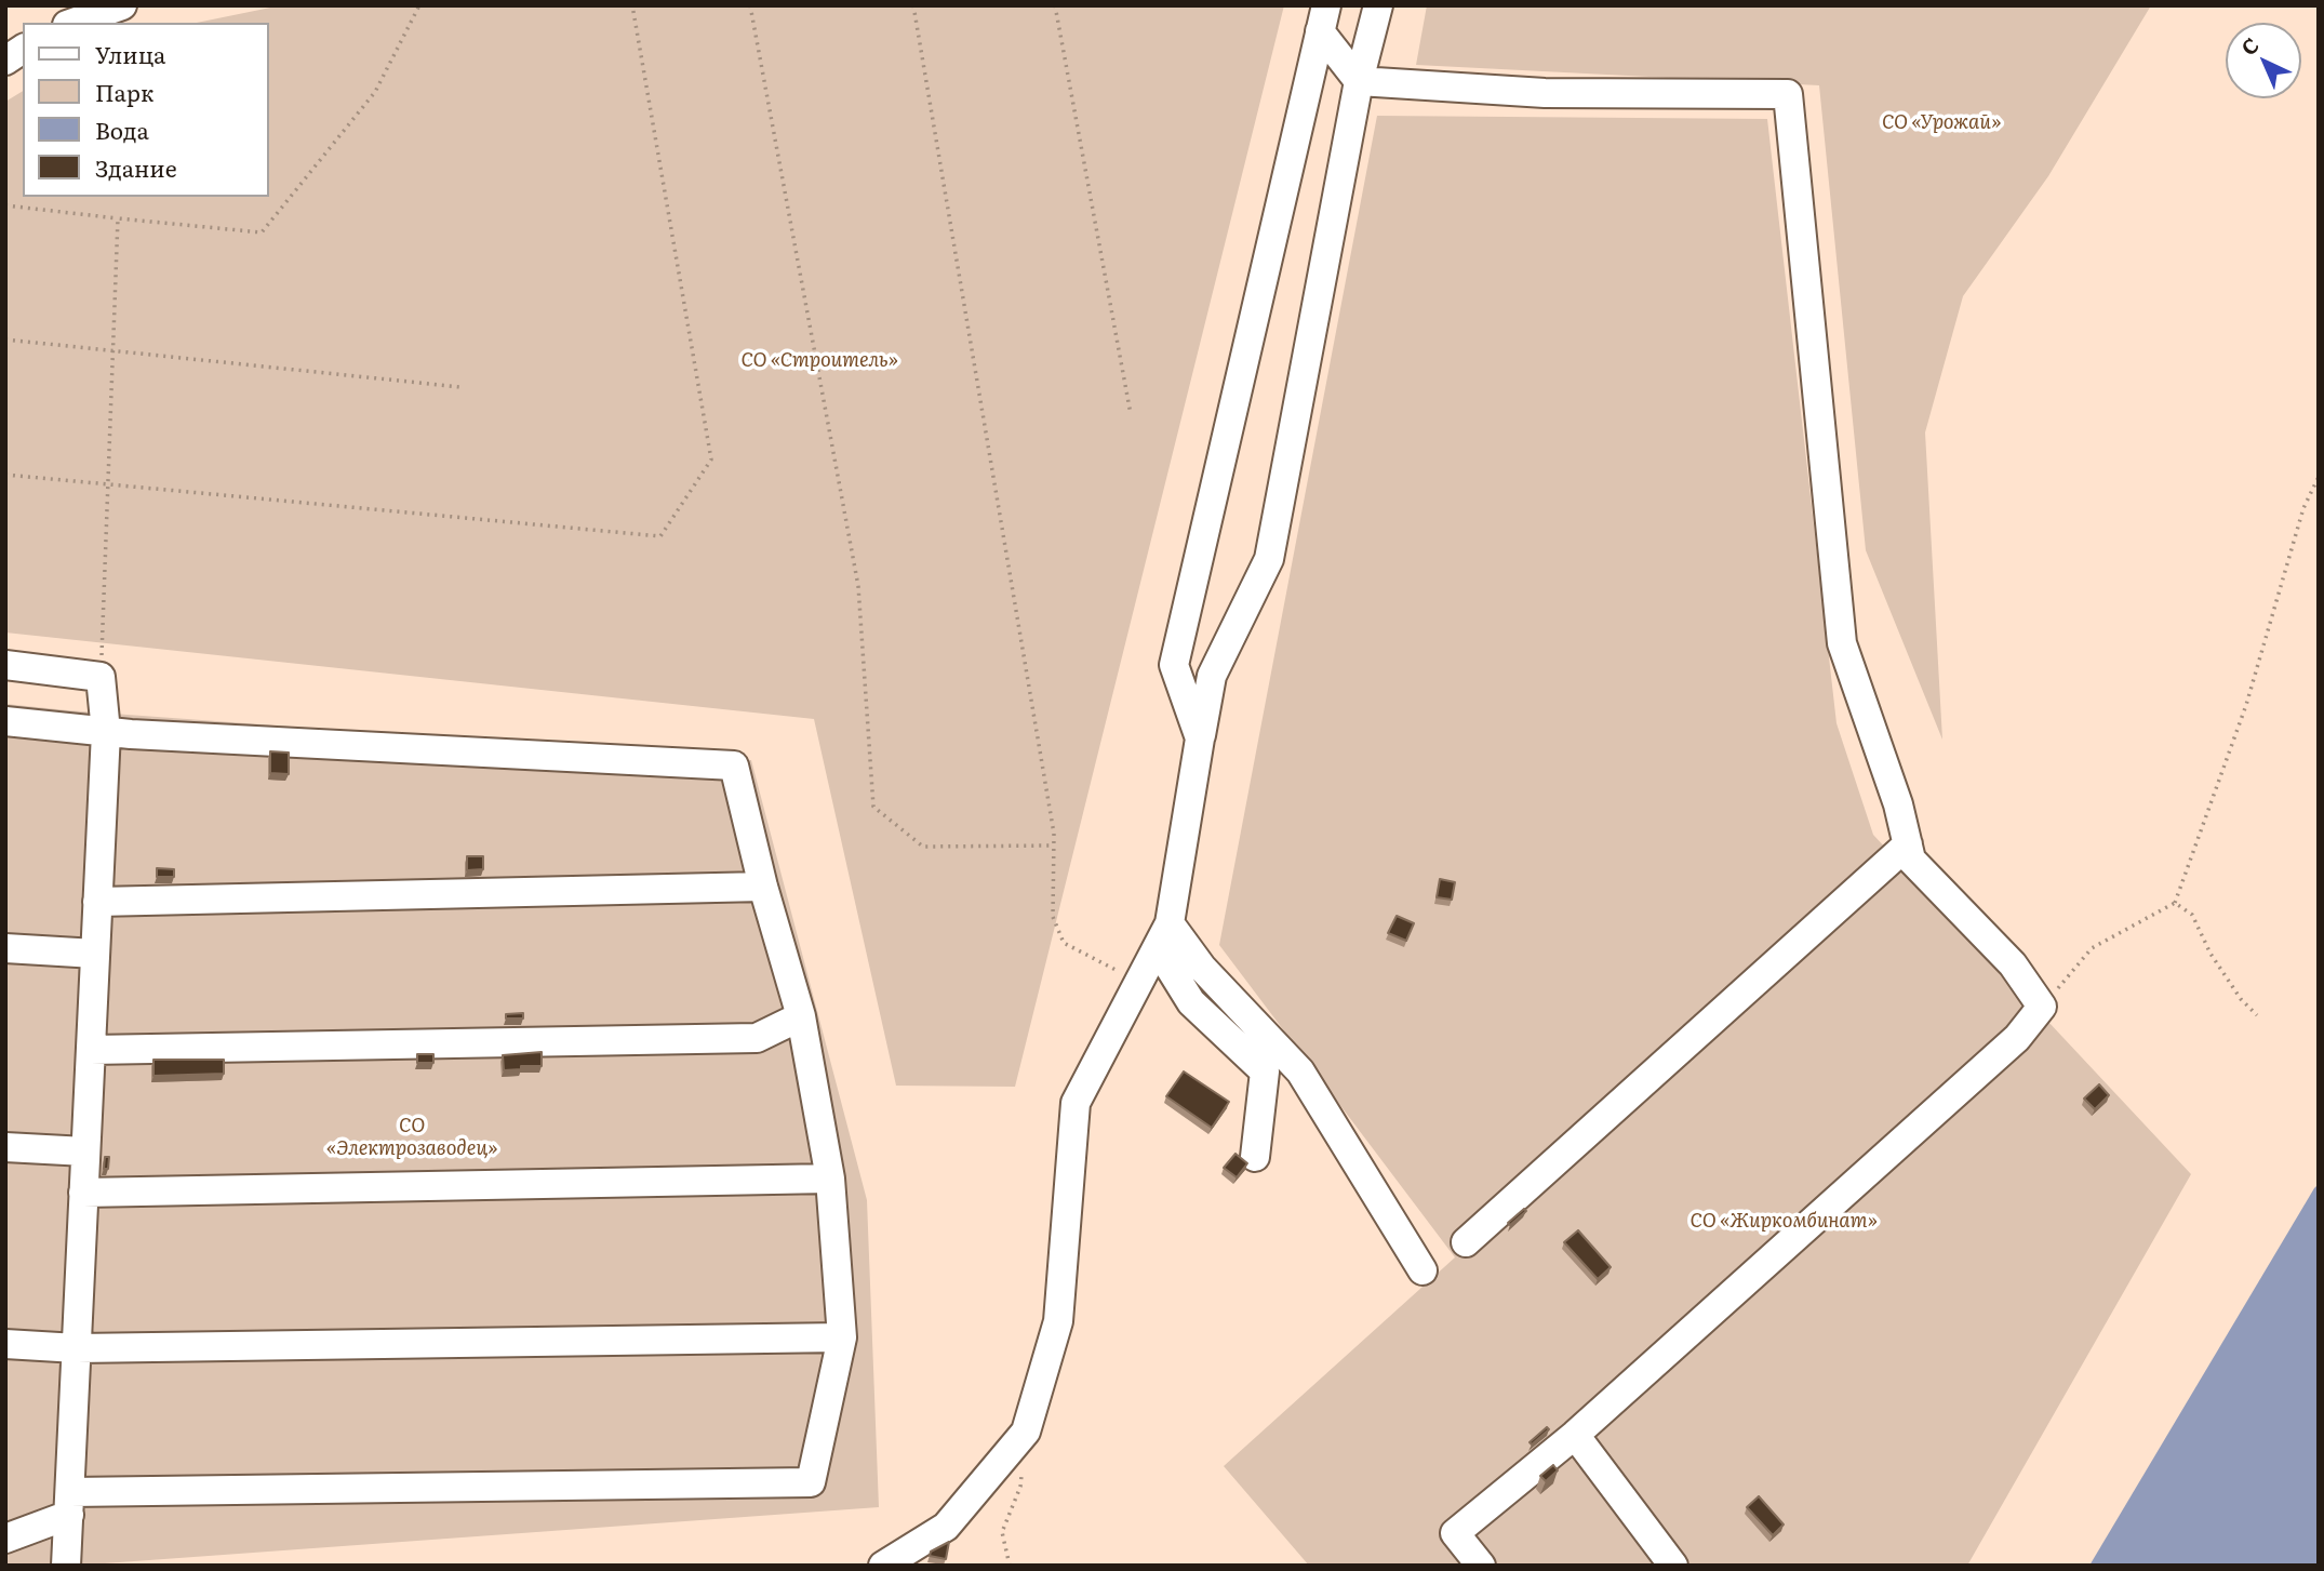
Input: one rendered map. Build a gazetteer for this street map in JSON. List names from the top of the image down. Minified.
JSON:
{"parks":["СО «Урожай»","СО «Строитель»","СО «Электрозаводец»","СО «Жиркомбинат»"],"legend":["Улица","Парк","Вода","Здание"],"north":"top left"}
